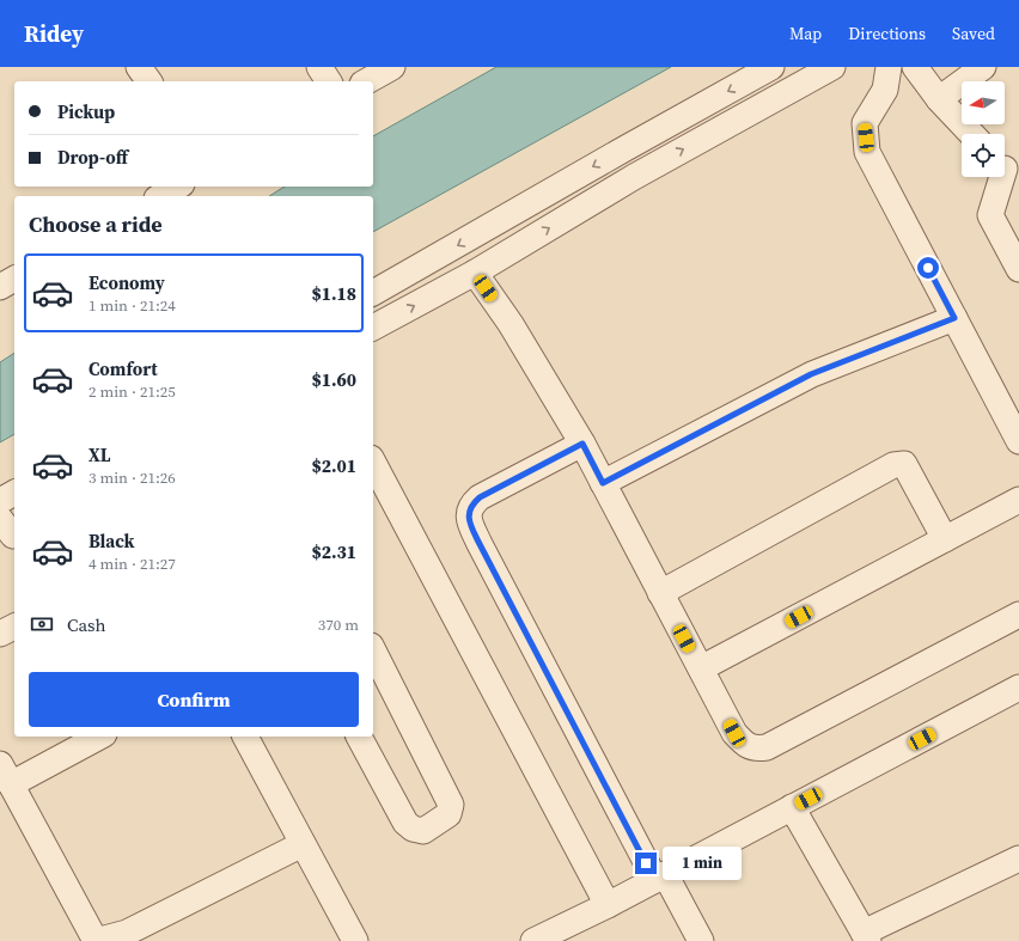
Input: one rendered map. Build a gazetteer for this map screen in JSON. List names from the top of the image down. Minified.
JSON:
{"north":"left","page":{"header":"Ridey","nav":["Map","Directions","Saved"],"banner":["Pickup","Drop-off"],"heading":"Choose a ride","list":[{"name":"Economy","note":"1 min · 21:24","value":"$1.18"},{"name":"Comfort","note":"2 min · 21:25","value":"$1.60"},{"name":"XL","note":"3 min · 21:26","value":"$2.01"},{"name":"Black","note":"4 min · 21:27","value":"$2.31"}],"pay":["Cash","370 m"],"buttons":"Confirm","bubble":"1 min"}}
